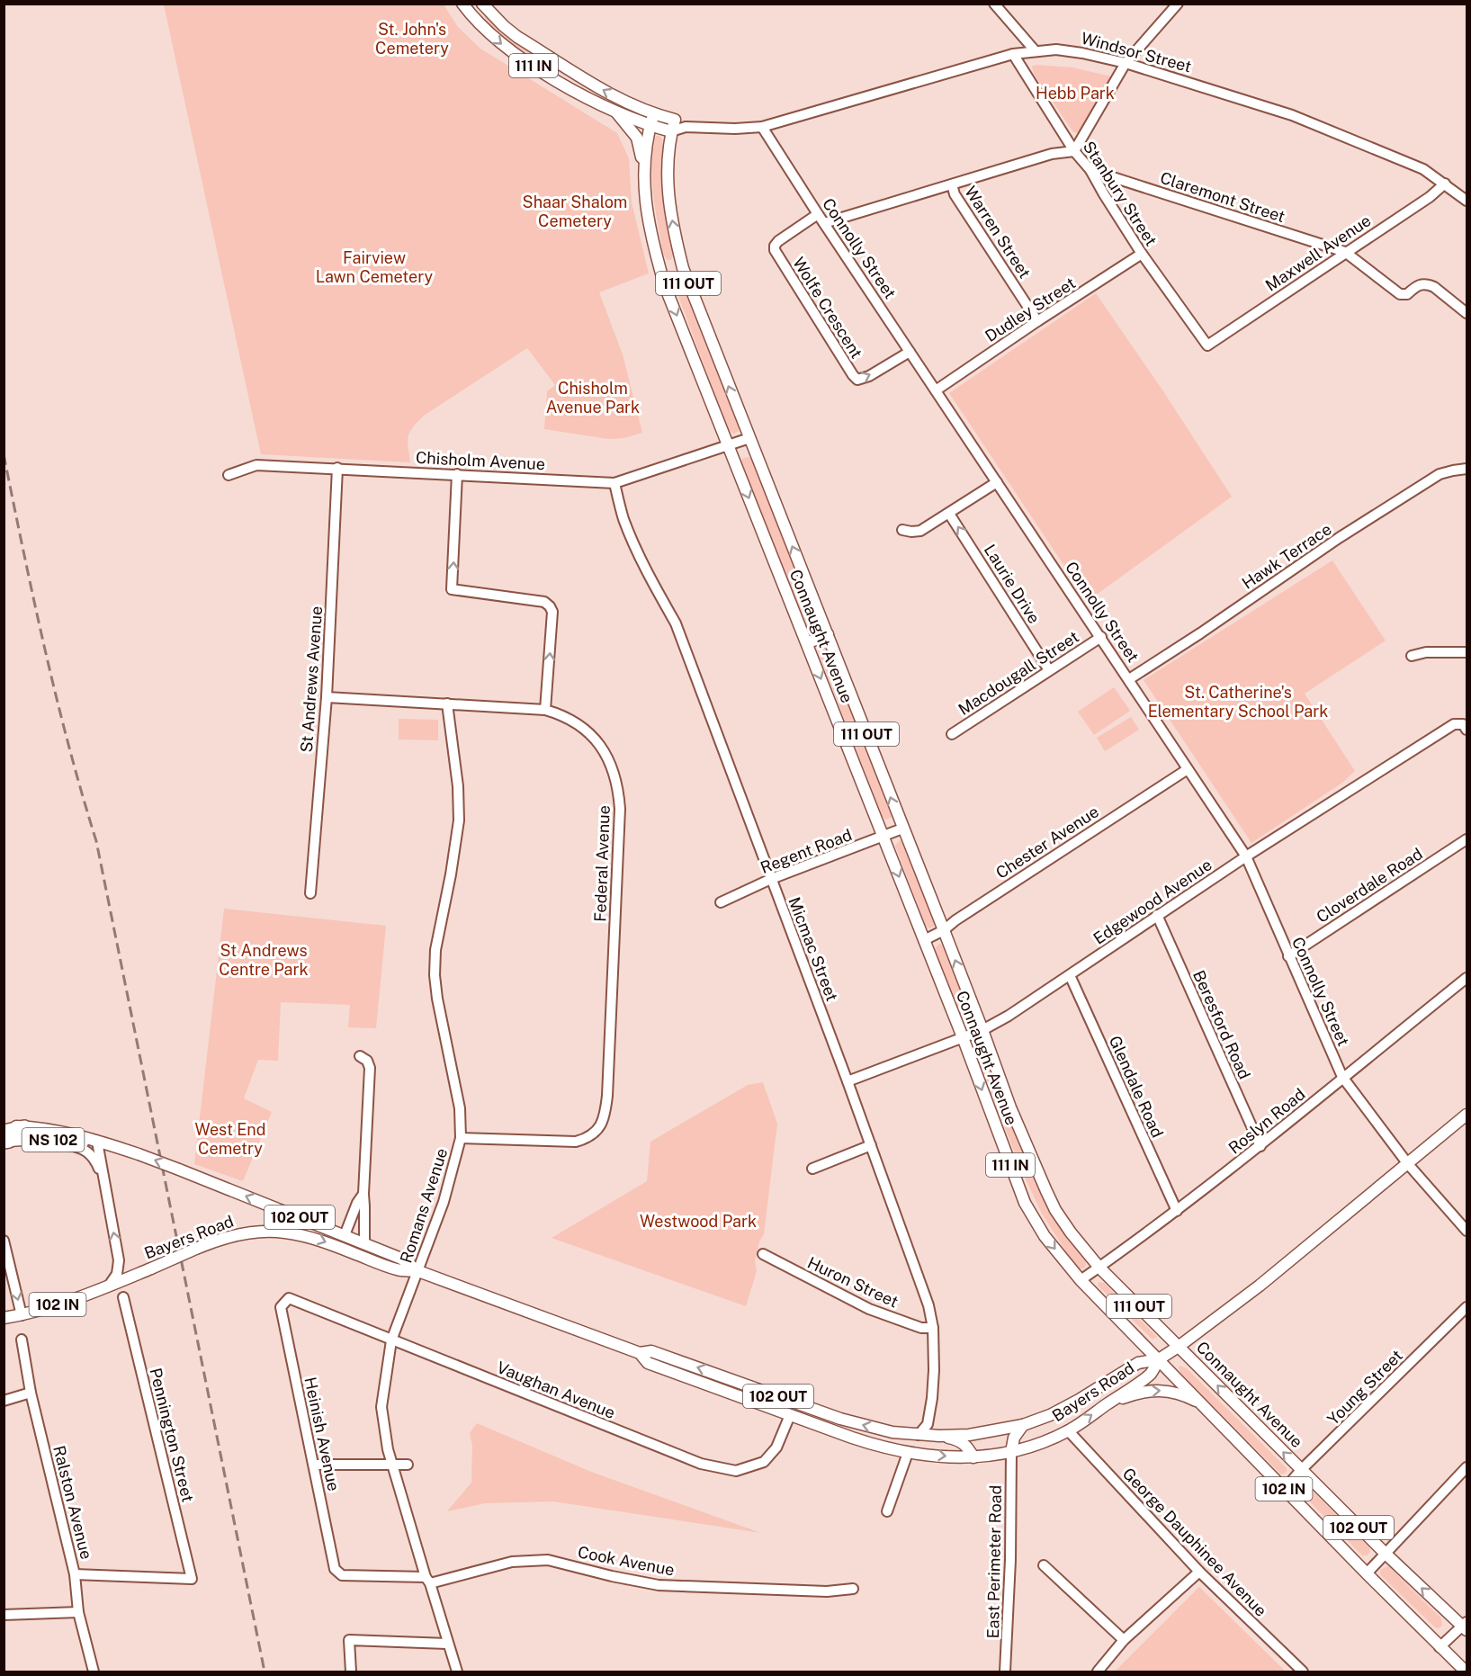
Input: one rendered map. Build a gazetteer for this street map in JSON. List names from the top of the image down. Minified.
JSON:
{"streets":{"highway":["NS 102"],"main road":["111 IN","111 OUT","Connaught Avenue","102 OUT","Bayers Road","102 IN"],"street":["Windsor Street","Stanbury Street","Claremont Street","Warren Street","Connolly Street","Maxwell Avenue","Wolfe Crescent","Dudley Street","Chisholm Avenue","Hawk Terrace","Laurie Drive","Macdougall Street","St Andrews Avenue","Chester Avenue","Regent Road","Federal Avenue","Cloverdale Road","Edgewood Avenue","Micmac Street","Beresford Road","Glendale Road","Roslyn Road","Romans Avenue","Huron Street","Young Street","Vaughan Avenue","Heinish Avenue","Pennington Street","Ralston Avenue","George Dauphinee Avenue","Cook Avenue","East Perimeter Road"]},"crossings":[["Windsor Street","Stanbury Street"],["Windsor Street","Connolly Street"],["Windsor Street","Maxwell Avenue"],["Windsor Street","Connaught Avenue"],["Stanbury Street","Claremont Street"],["Stanbury Street","Maxwell Avenue"],["Stanbury Street","Dudley Street"],["Claremont Street","Maxwell Avenue"],["Warren Street","Dudley Street"],["Connolly Street","Wolfe Crescent"],["Connolly Street","Dudley Street"],["Connolly Street","Hawk Terrace"],["Connolly Street","Macdougall Street"],["Connolly Street","Chester Avenue"],["Connolly Street","Cloverdale Road"],["Connolly Street","Edgewood Avenue"],["Connolly Street","Roslyn Road"],["Connolly Street","Bayers Road"],["Chisholm Avenue","Connaught Avenue"],["Chisholm Avenue","St Andrews Avenue"],["Chisholm Avenue","Micmac Street"],["Laurie Drive","Macdougall Street"],["Connaught Avenue","Chester Avenue"],["Connaught Avenue","Regent Road"],["Connaught Avenue","Edgewood Avenue"],["Connaught Avenue","Roslyn Road"],["Connaught Avenue","Bayers Road"],["Connaught Avenue","Young Street"],["St Andrews Avenue","Federal Avenue"],["Regent Road","Micmac Street"],["Federal Avenue","Romans Avenue"],["Edgewood Avenue","Micmac Street"],["Edgewood Avenue","Beresford Road"],["Edgewood Avenue","Glendale Road"],["Micmac Street","Bayers Road"],["Micmac Street","Huron Street"],["Beresford Road","Roslyn Road"],["Glendale Road","Roslyn Road"],["NS 102","Bayers Road"],["Romans Avenue","Bayers Road"],["Romans Avenue","Vaughan Avenue"],["Romans Avenue","Cook Avenue"],["Bayers Road","Vaughan Avenue"],["Bayers Road","George Dauphinee Avenue"],["Bayers Road","East Perimeter Road"],["Vaughan Avenue","Heinish Avenue"],["Heinish Avenue","Cook Avenue"],["Pennington Street","Ralston Avenue"]],"one_way":["Laurie Drive"],"parks":["St. John's Cemetery","Hebb Park","Shaar Shalom Cemetery","Fairview Lawn Cemetery","Chisholm Avenue Park","St. Catherine's Elementary School Park","St Andrews Centre Park","West End Cemetry","Westwood Park"]}
